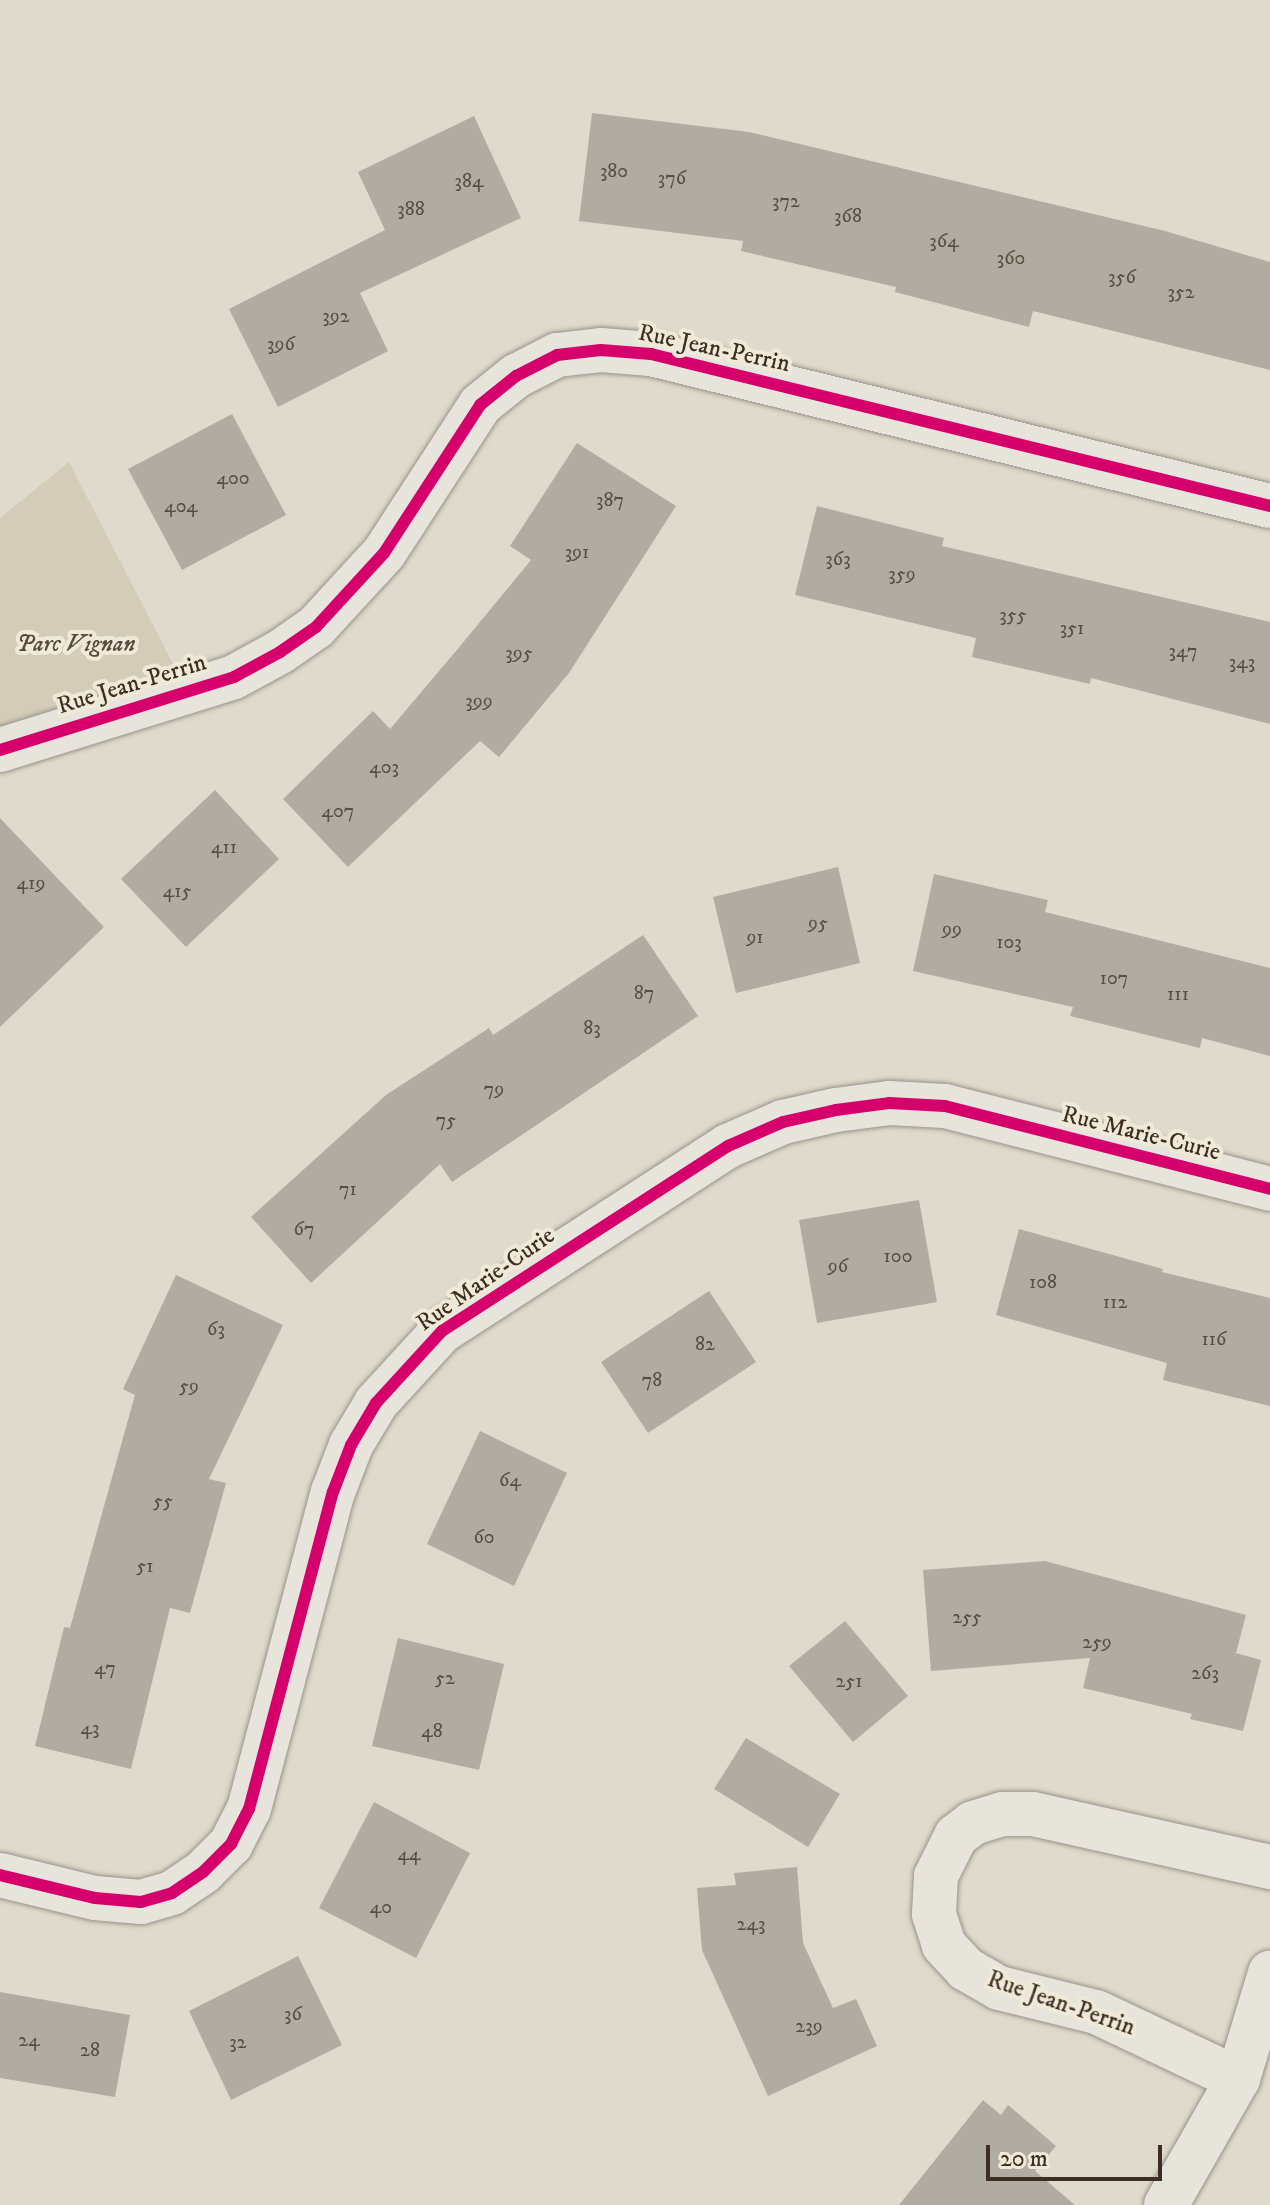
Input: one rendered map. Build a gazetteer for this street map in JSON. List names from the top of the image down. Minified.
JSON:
{"streets":{"street":["Rue Jean-Perrin","Rue Marie-Curie"]},"parks":["Parc Vignan"],"house_numbers":["380","376","384","372","388","368","364","360","356","352","392","396","400","387","404","391","363","359","355","351","347","395","343","399","403","407","411","419","415","95","99","91","103","107","87","111","83","79","75","71","67","100","96","108","112","63","116","82","78","59","64","55","60","51","255","259","47","263","52","251","43","48","44","40","243","36","239","24","32","28"],"scale_bar":"20 m"}
